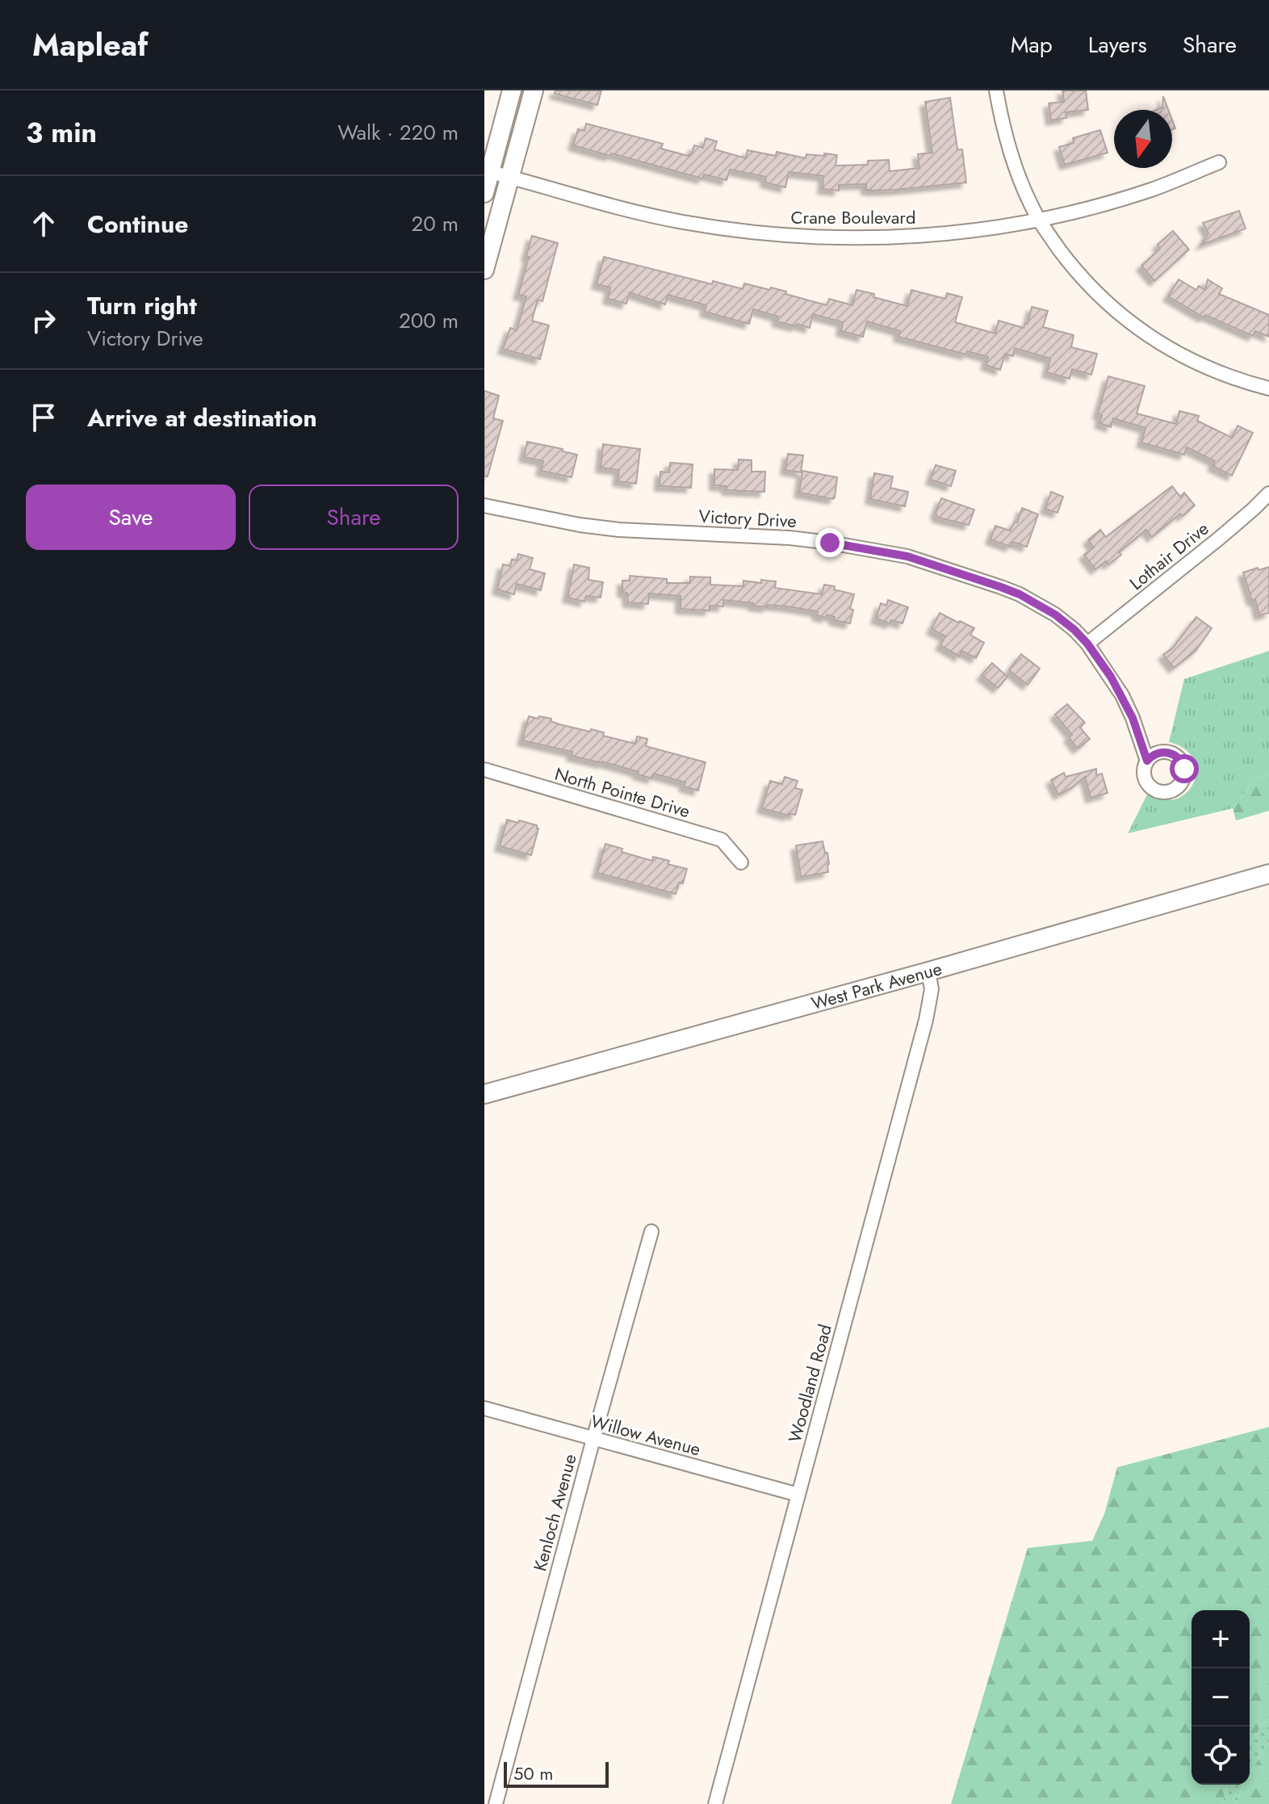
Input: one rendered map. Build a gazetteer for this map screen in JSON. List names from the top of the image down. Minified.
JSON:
{"streets":{"main road":["West Park Avenue"],"street":["Crane Boulevard","Victory Drive","Lothair Drive","North Pointe Drive","Woodland Road","Willow Avenue","Kenloch Avenue"]},"crossings":[["Victory Drive","Lothair Drive"],["West Park Avenue","Woodland Road"],["Woodland Road","Willow Avenue"],["Willow Avenue","Kenloch Avenue"]],"scale_bar":"50 m","north":"bottom","page":{"header":"Mapleaf","nav":["Map","Layers","Share"],"heading":["3 min","Walk · 220 m"],"list":[["Continue","20 m"],["Turn right","Victory Drive","200 m"],"Arrive at destination"],"buttons":["Save","Share"],"map_buttons":["+","−"],"scale":"50 m"}}
